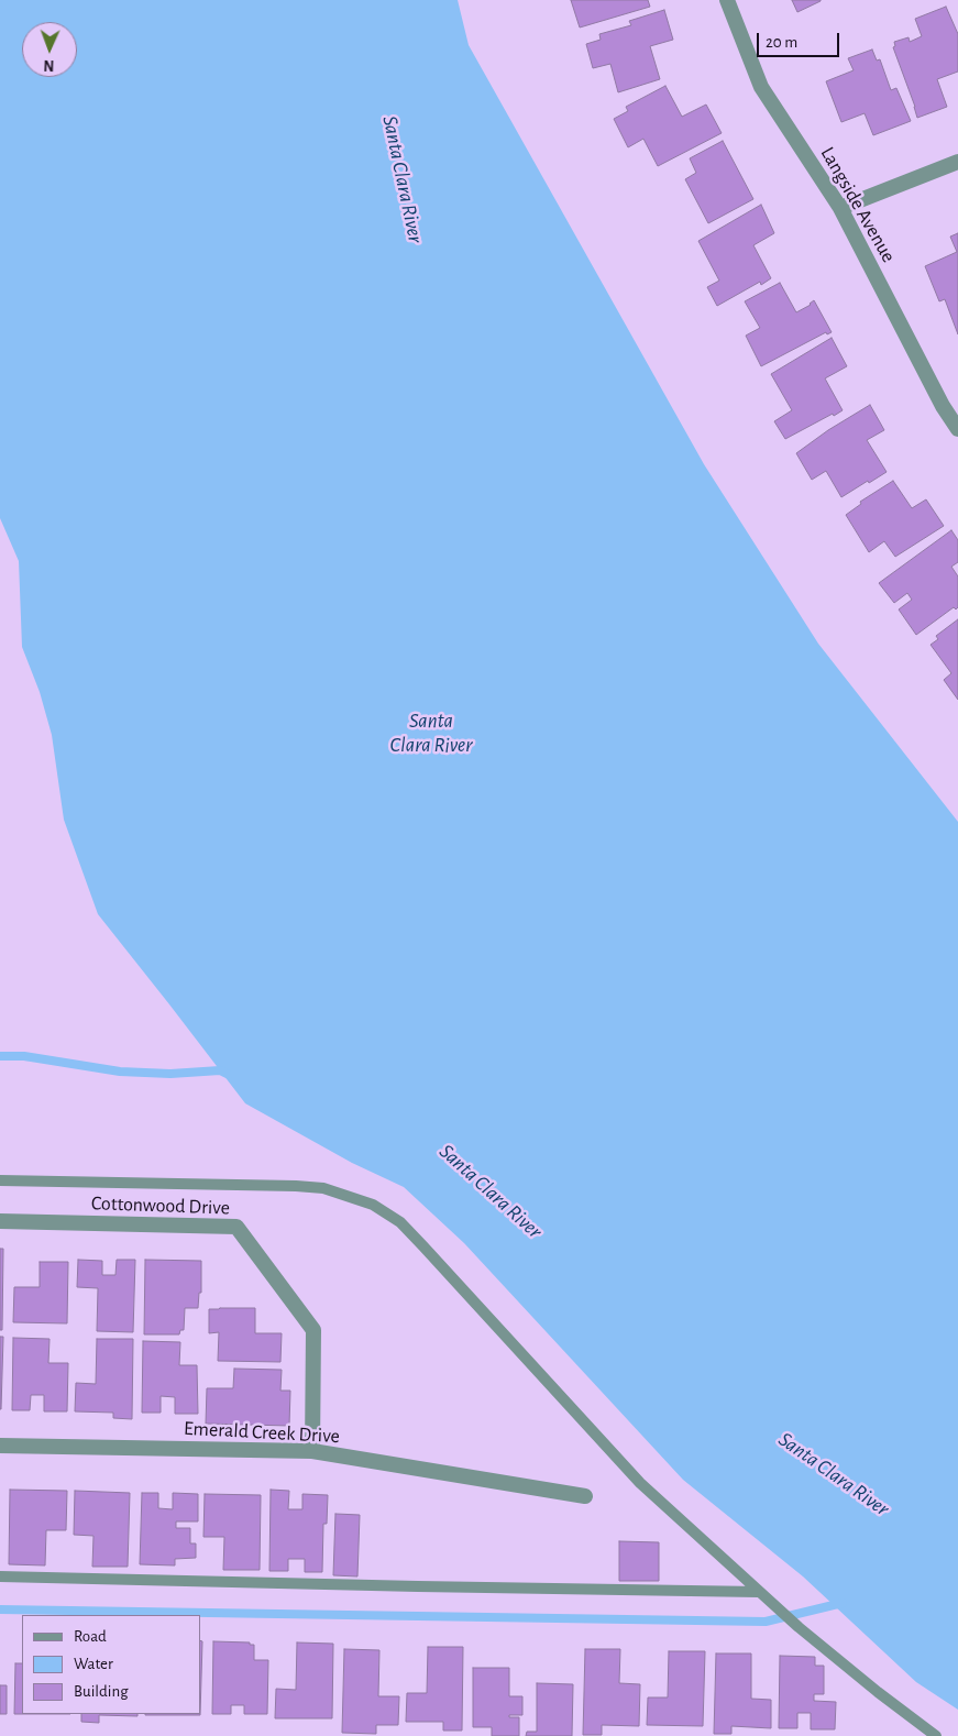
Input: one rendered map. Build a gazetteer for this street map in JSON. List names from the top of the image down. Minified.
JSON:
{"streets":{"street":["Langside Avenue","Cottonwood Drive","Emerald Creek Drive"]},"crossings":[["Cottonwood Drive","Emerald Creek Drive"]],"water":["Santa Clara River"],"legend":["Road","Water","Building"],"scale_bar":"20 m","north":"bottom"}
